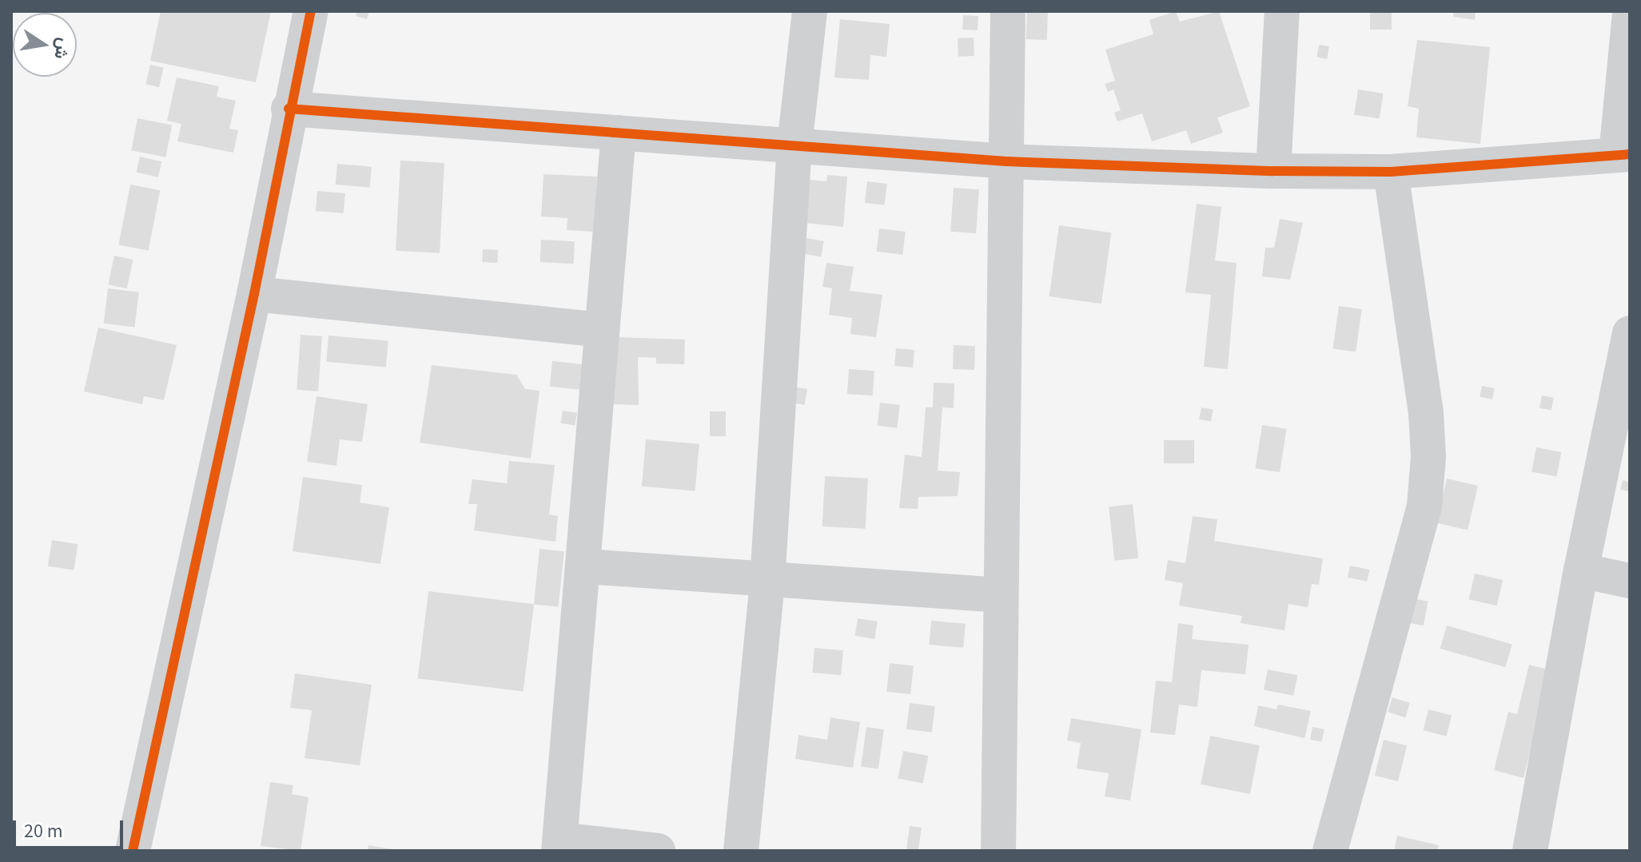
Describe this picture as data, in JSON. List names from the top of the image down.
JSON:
{
  "scale_bar": "20 m",
  "north": "right"
}
